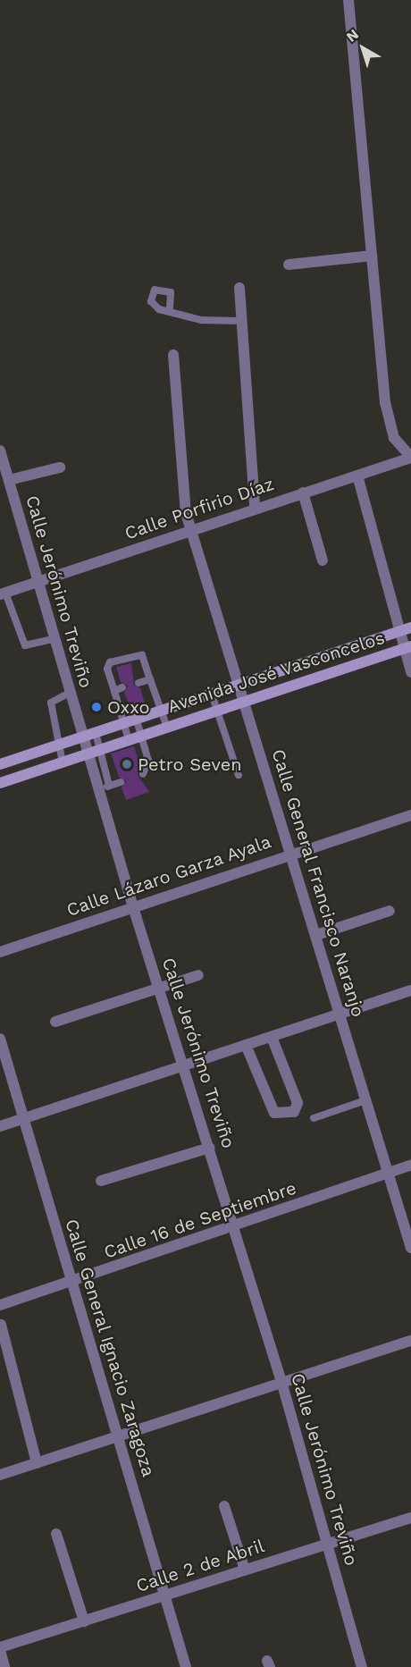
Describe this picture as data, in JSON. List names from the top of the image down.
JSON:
{
  "streets": {
    "main road": ["Avenida José Vasconcelos"],
    "street": [
      "Calle Porfirio Díaz",
      "Calle Jerónimo Treviño",
      "Calle Lázaro Garza Ayala",
      "Calle General Francisco Naranjo",
      "Calle 16 de Septiembre",
      "Calle General Ignacio Zaragoza",
      "Calle 2 de Abril"
    ]
  },
  "crossings": [
    ["Calle Porfirio Díaz", "Calle Jerónimo Treviño"],
    ["Calle Porfirio Díaz", "Calle General Francisco Naranjo"],
    ["Calle Jerónimo Treviño", "Avenida José Vasconcelos"],
    ["Calle Jerónimo Treviño", "Calle Lázaro Garza Ayala"],
    ["Calle Jerónimo Treviño", "Calle 16 de Septiembre"],
    ["Calle Jerónimo Treviño", "Calle 2 de Abril"],
    ["Avenida José Vasconcelos", "Calle General Francisco Naranjo"],
    ["Calle Lázaro Garza Ayala", "Calle General Francisco Naranjo"],
    ["Calle General Francisco Naranjo", "Calle 16 de Septiembre"],
    ["Calle 16 de Septiembre", "Calle General Ignacio Zaragoza"],
    ["Calle General Ignacio Zaragoza", "Calle 2 de Abril"]
  ],
  "places": ["Oxxo", "Petro Seven"],
  "north": "top left"
}
